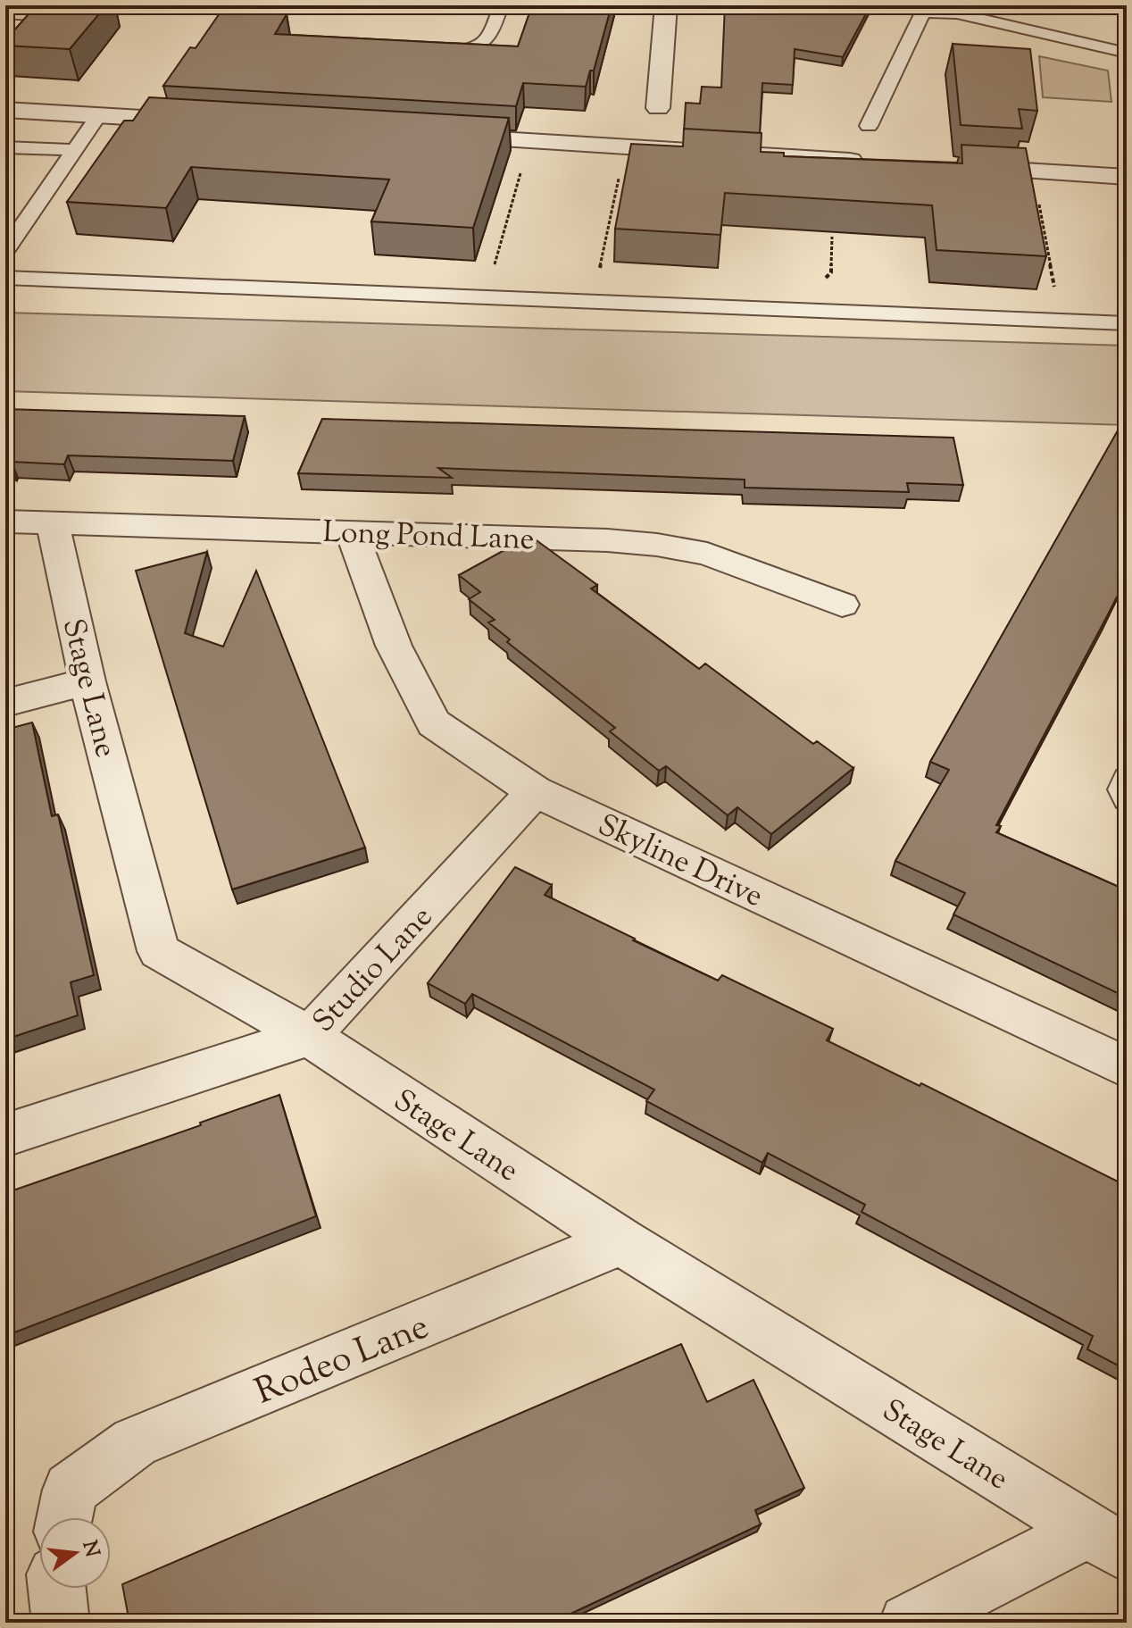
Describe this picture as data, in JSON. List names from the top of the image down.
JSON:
{
  "streets": {
    "street": [
      "Long Pond Lane",
      "Stage Lane",
      "Skyline Drive",
      "Studio Lane",
      "Rodeo Lane"
    ]
  },
  "crossings": [
    ["Long Pond Lane", "Stage Lane"],
    ["Long Pond Lane", "Skyline Drive"],
    ["Stage Lane", "Studio Lane"],
    ["Stage Lane", "Rodeo Lane"],
    ["Skyline Drive", "Studio Lane"]
  ],
  "north": "right"
}
